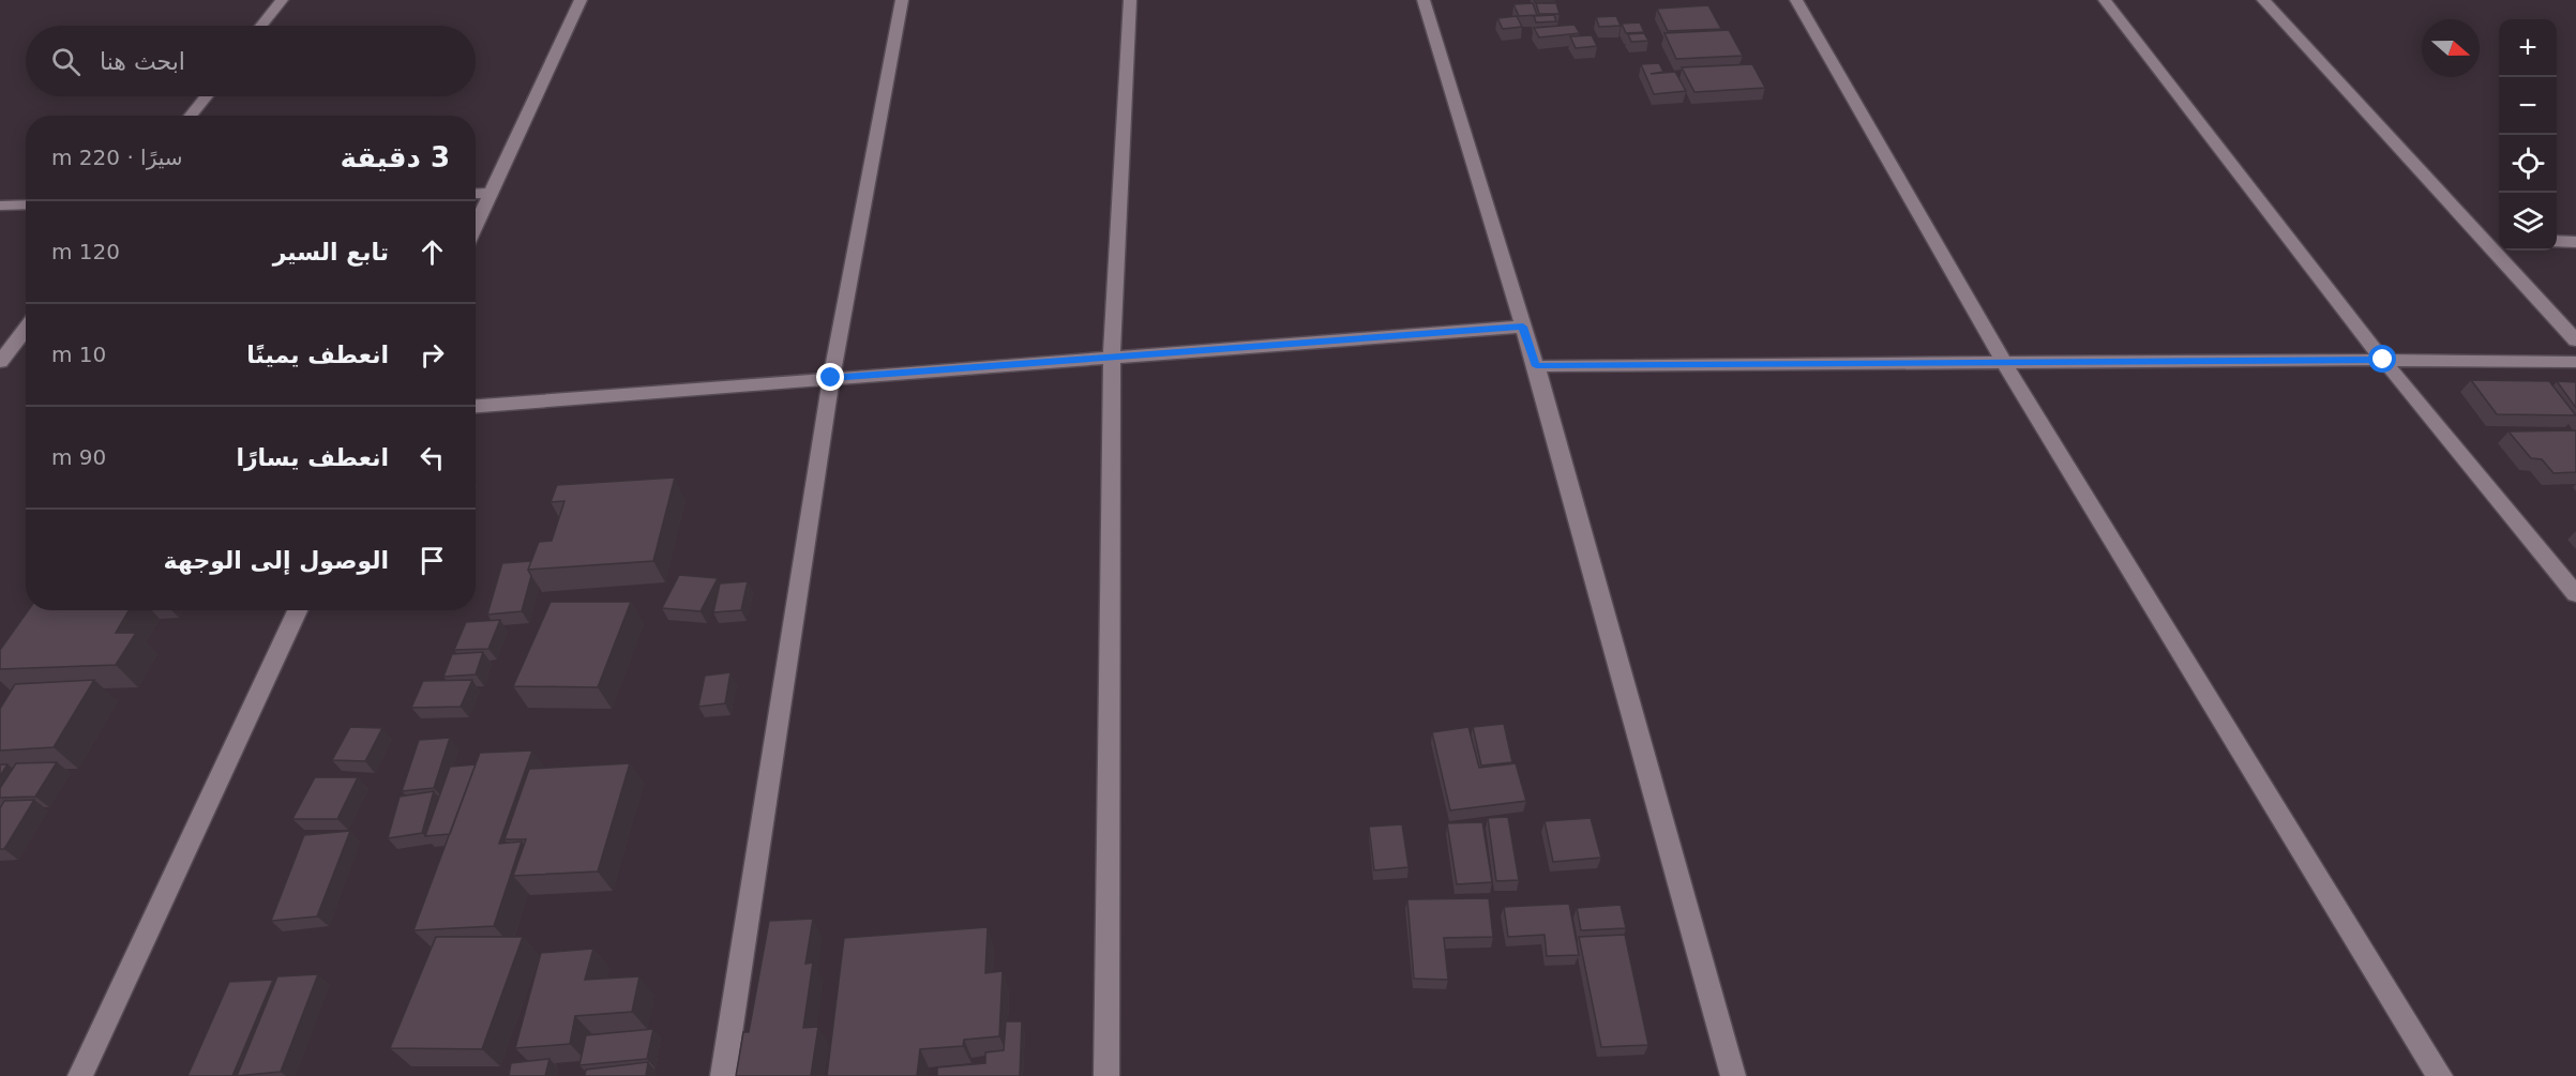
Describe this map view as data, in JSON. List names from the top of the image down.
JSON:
{
  "north": "right",
  "page": {
    "map_buttons": ["+", "−"],
    "search": "ابحث هنا",
    "heading": ["3 دقيقة", "سيرًا · 220 m"],
    "list": [
      ["تابع السير", "120 m"],
      ["انعطف يمينًا", "10 m"],
      ["انعطف يسارًا", "90 m"],
      "الوصول إلى الوجهة"
    ]
  }
}
